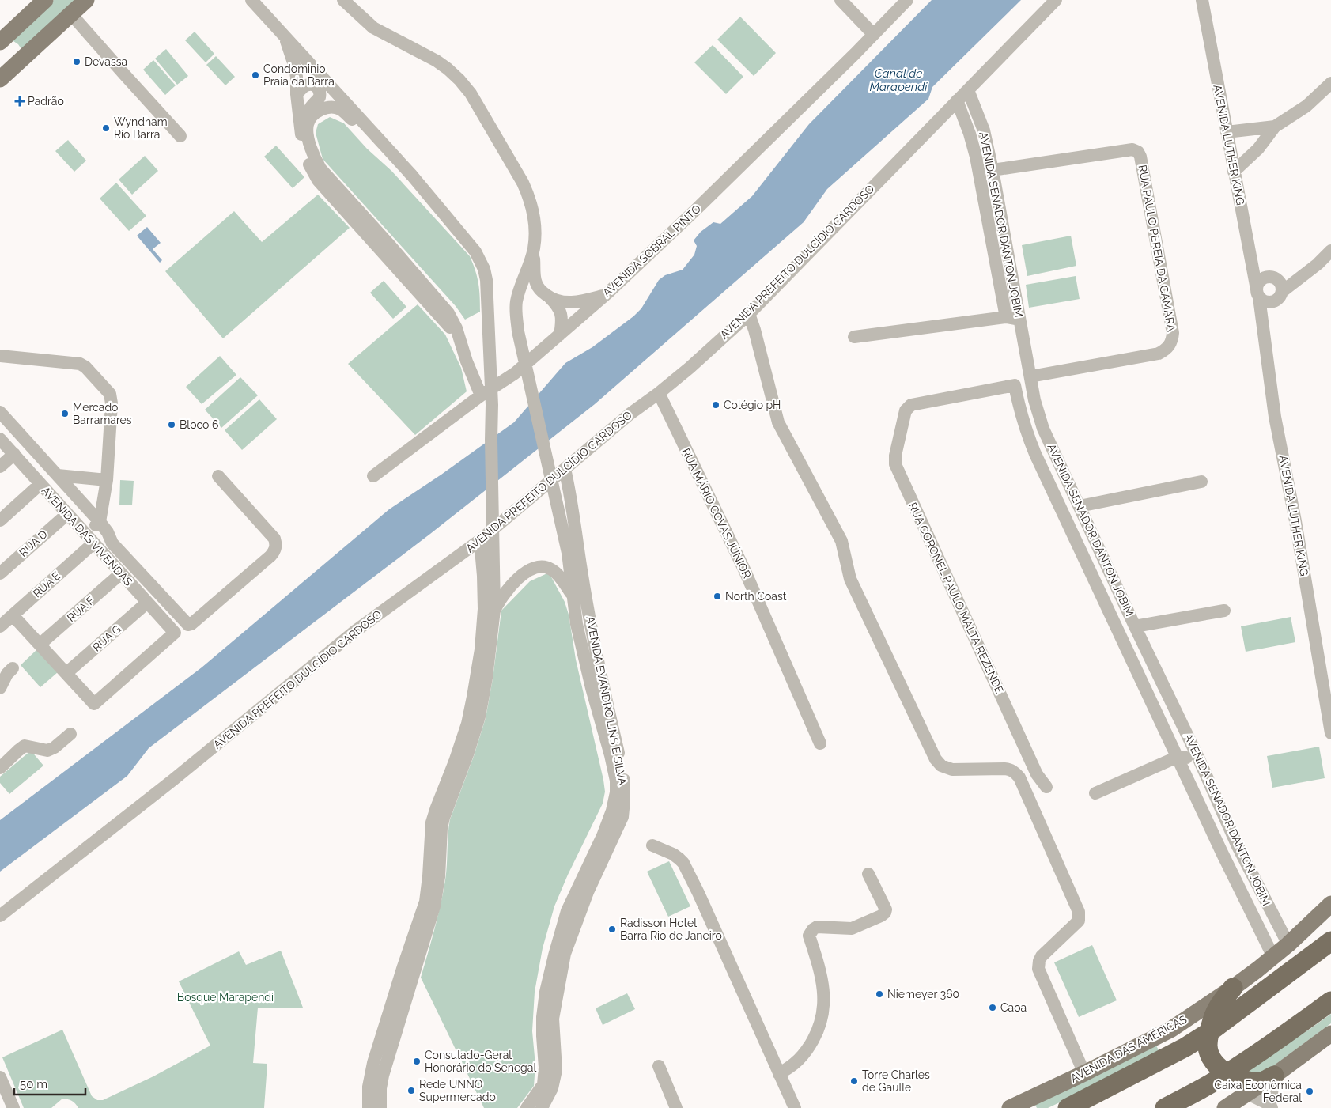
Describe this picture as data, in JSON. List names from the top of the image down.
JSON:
{
  "streets": {
    "main road": ["AVENIDA DAS AMÉRICAS"],
    "street": [
      "AVENIDA LUTHER KING",
      "AVENIDA SENADOR DANTON JOBIM",
      "RUA PAULO PEREIA DA CAMARA",
      "AVENIDA SOBRAL PINTO",
      "AVENIDA PREFEITO DULCÍDIO CARDOSO",
      "RUA MÁRIO COVAS JÚNIOR",
      "AVENIDA DAS VIVENDAS",
      "RUA D",
      "RUA E",
      "RUA CORONEL PAULO MALTA REZENDE",
      "RUA F",
      "RUA G",
      "AVENIDA EVANDRO LINS E SILVA"
    ]
  },
  "crossings": [
    ["AVENIDA SENADOR DANTON JOBIM", "RUA PAULO PEREIA DA CAMARA"],
    ["AVENIDA SENADOR DANTON JOBIM", "AVENIDA PREFEITO DULCÍDIO CARDOSO"],
    ["AVENIDA SENADOR DANTON JOBIM", "RUA CORONEL PAULO MALTA REZENDE"],
    ["AVENIDA SENADOR DANTON JOBIM", "AVENIDA DAS AMÉRICAS"],
    ["AVENIDA PREFEITO DULCÍDIO CARDOSO", "RUA MÁRIO COVAS JÚNIOR"],
    ["AVENIDA PREFEITO DULCÍDIO CARDOSO", "AVENIDA EVANDRO LINS E SILVA"],
    ["AVENIDA DAS VIVENDAS", "RUA D"],
    ["AVENIDA DAS VIVENDAS", "RUA E"],
    ["AVENIDA DAS VIVENDAS", "RUA F"],
    ["AVENIDA DAS VIVENDAS", "RUA G"]
  ],
  "water": ["Canal de Marapendi"],
  "parks": ["Bosque Marapendi"],
  "places": {
    "other": [
      "Devassa",
      "Condominio Praia da Barra",
      "Wyndham Rio Barra",
      "Colégio pH",
      "Mercado Barramares",
      "Bloco 6",
      "North Coast",
      "Radisson Hotel Barra Rio de Janeiro",
      "Niemeyer 360",
      "Caoa",
      "Consulado-Geral Honorário do Senegal",
      "Torre Charles de Gaulle",
      "Rede UNNO Supermercado",
      "Caixa Econômica Federal"
    ],
    "health": ["Padrão"]
  },
  "scale_bar": "50 m"
}
